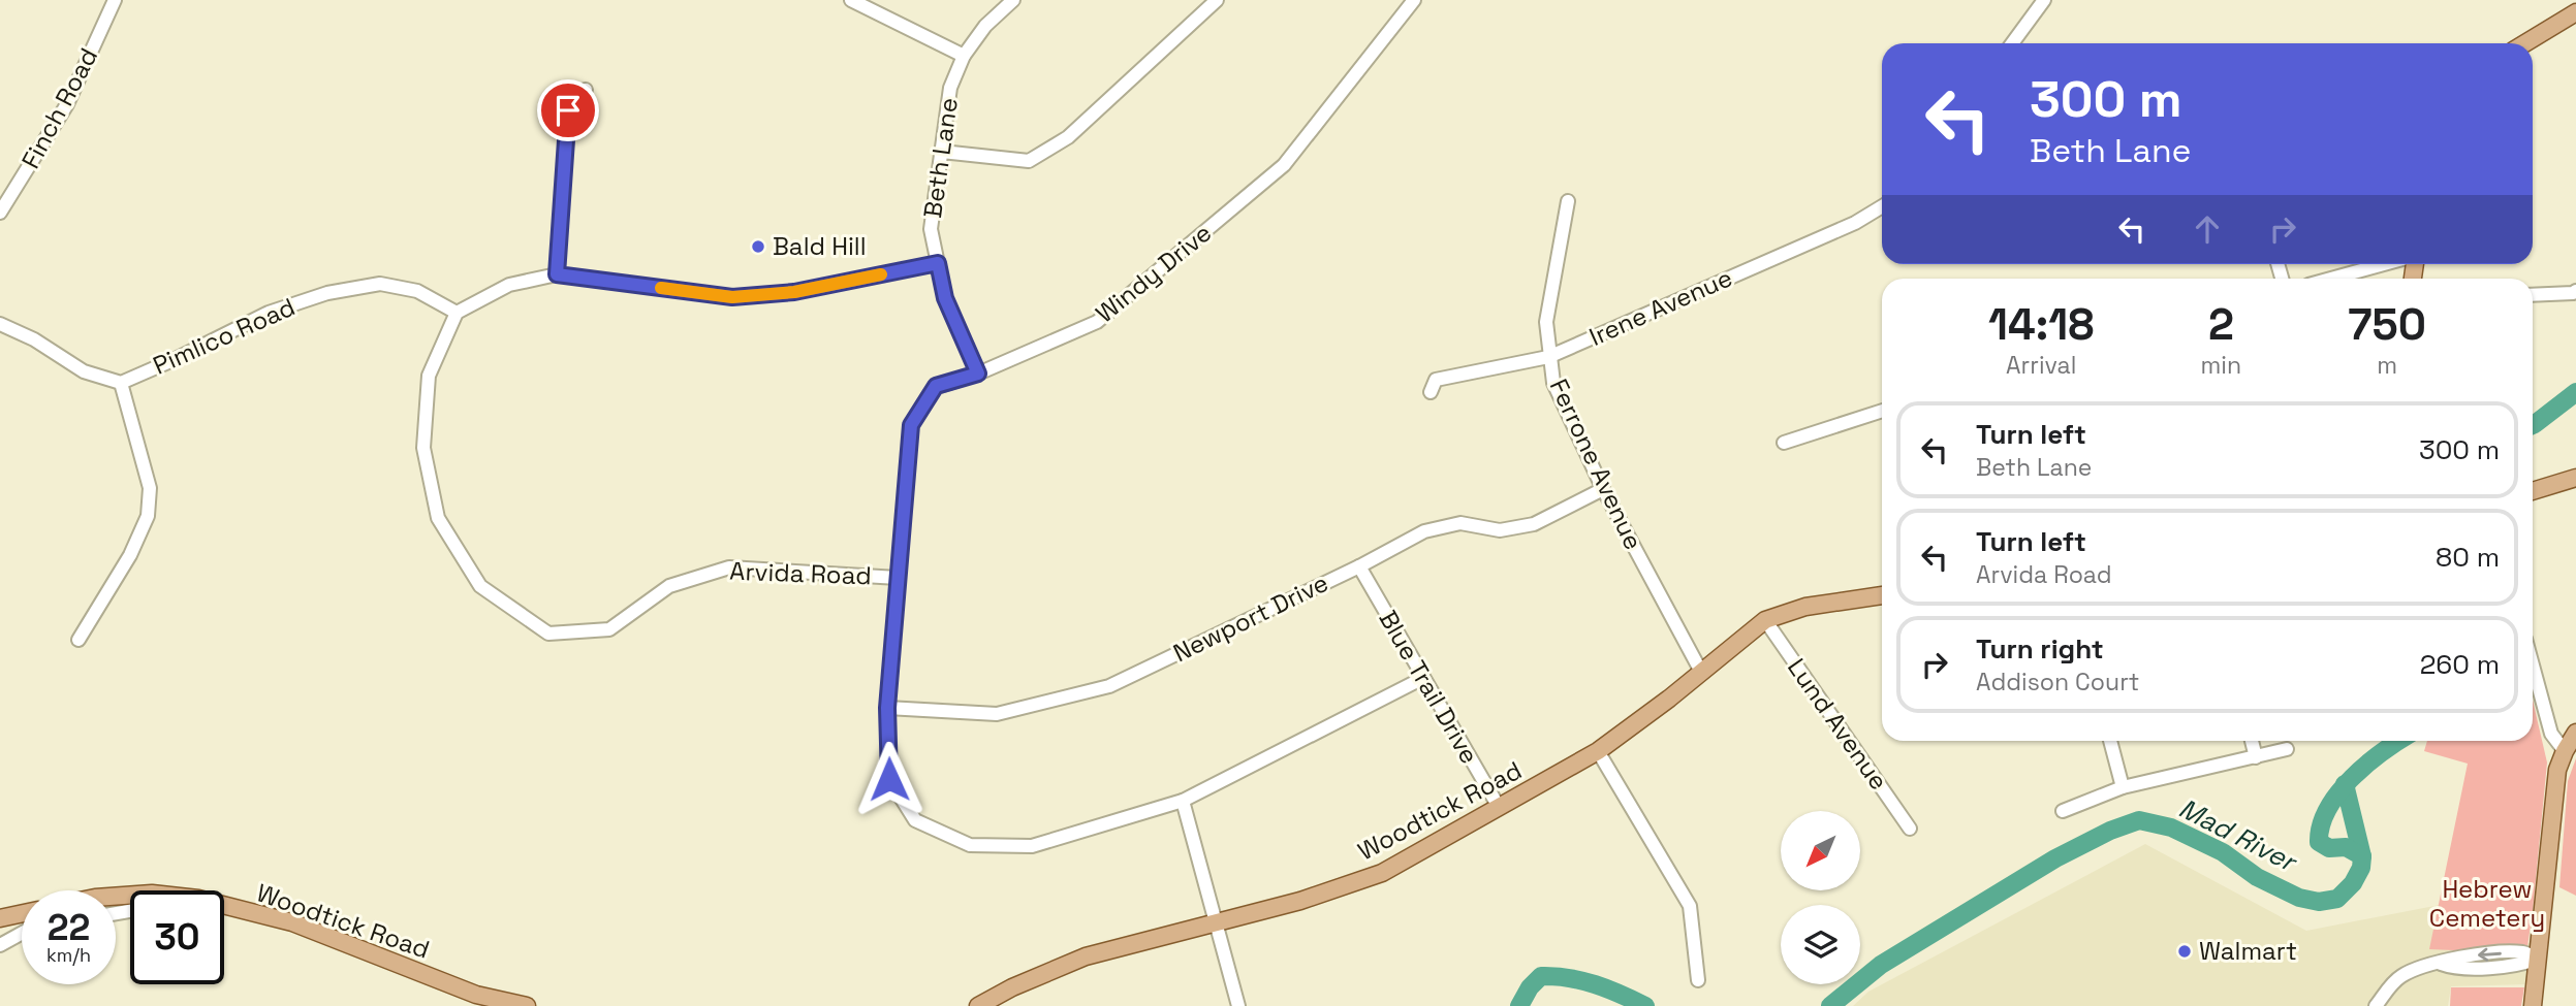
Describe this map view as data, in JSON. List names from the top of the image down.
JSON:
{
  "streets": {
    "main road": ["Woodtick Road"],
    "street": [
      "Finch Road",
      "Beth Lane",
      "Windy Drive",
      "Irene Avenue",
      "Pimlico Road",
      "Ferrone Avenue",
      "Arvida Road",
      "Newport Drive",
      "Blue Trail Drive",
      "Lund Avenue"
    ]
  },
  "crossings": [
    ["Beth Lane", "Windy Drive"],
    ["Windy Drive", "Arvida Road"],
    ["Windy Drive", "Newport Drive"],
    ["Windy Drive", "Blue Trail Drive"],
    ["Irene Avenue", "Ferrone Avenue"],
    ["Pimlico Road", "Arvida Road"],
    ["Ferrone Avenue", "Newport Drive"],
    ["Ferrone Avenue", "Woodtick Road"],
    ["Newport Drive", "Blue Trail Drive"],
    ["Blue Trail Drive", "Woodtick Road"],
    ["Lund Avenue", "Woodtick Road"]
  ],
  "water": ["Mad River"],
  "parks": ["Hebrew Cemetery"],
  "places": ["Bald Hill", "Walmart"],
  "north": "bottom left",
  "page": {
    "turn": ["300 m", "Beth Lane"],
    "eta": [
      "14:18",
      "Arrival",
      "2",
      "min",
      "750",
      "m"
    ],
    "list": [
      {
        "name": "Turn left",
        "note": "Beth Lane",
        "value": "300 m"
      },
      {
        "name": "Turn left",
        "note": "Arvida Road",
        "value": "80 m"
      },
      {
        "name": "Turn right",
        "note": "Addison Court",
        "value": "260 m"
      }
    ],
    "speed": "22 km/h",
    "limit": "30"
  }
}
